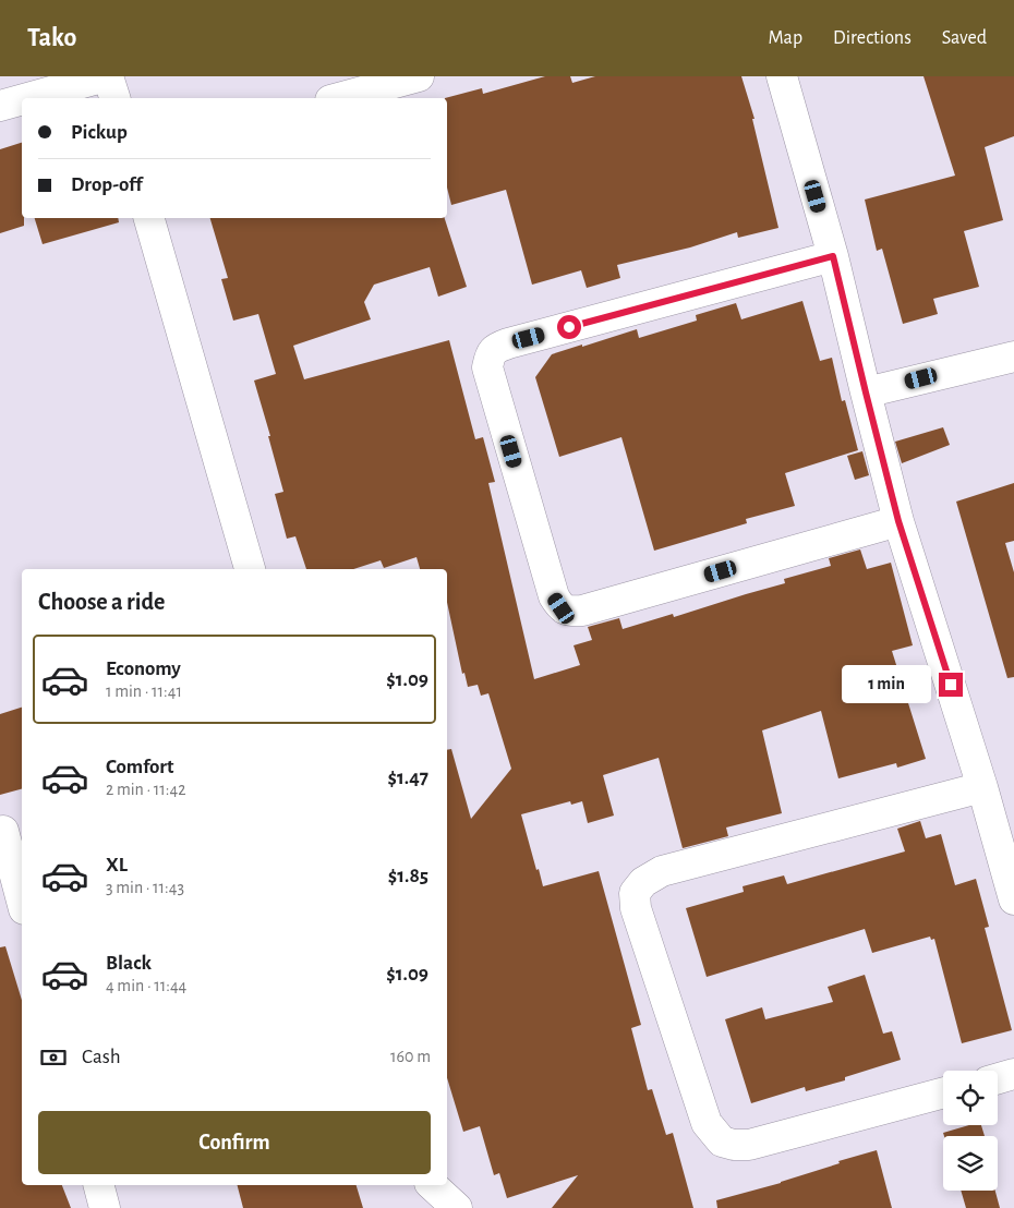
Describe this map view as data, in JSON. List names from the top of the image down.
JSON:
{
  "page": {
    "header": "Tako",
    "nav": ["Map", "Directions", "Saved"],
    "banner": ["Pickup", "Drop-off"],
    "heading": "Choose a ride",
    "list": [
      {
        "name": "Economy",
        "note": "1 min · 11:41",
        "value": "$1.09"
      },
      {
        "name": "Comfort",
        "note": "2 min · 11:42",
        "value": "$1.47"
      },
      {
        "name": "XL",
        "note": "3 min · 11:43",
        "value": "$1.85"
      },
      {
        "name": "Black",
        "note": "4 min · 11:44",
        "value": "$1.09"
      }
    ],
    "bubble": "1 min",
    "pay": ["Cash", "160 m"],
    "buttons": "Confirm"
  }
}
